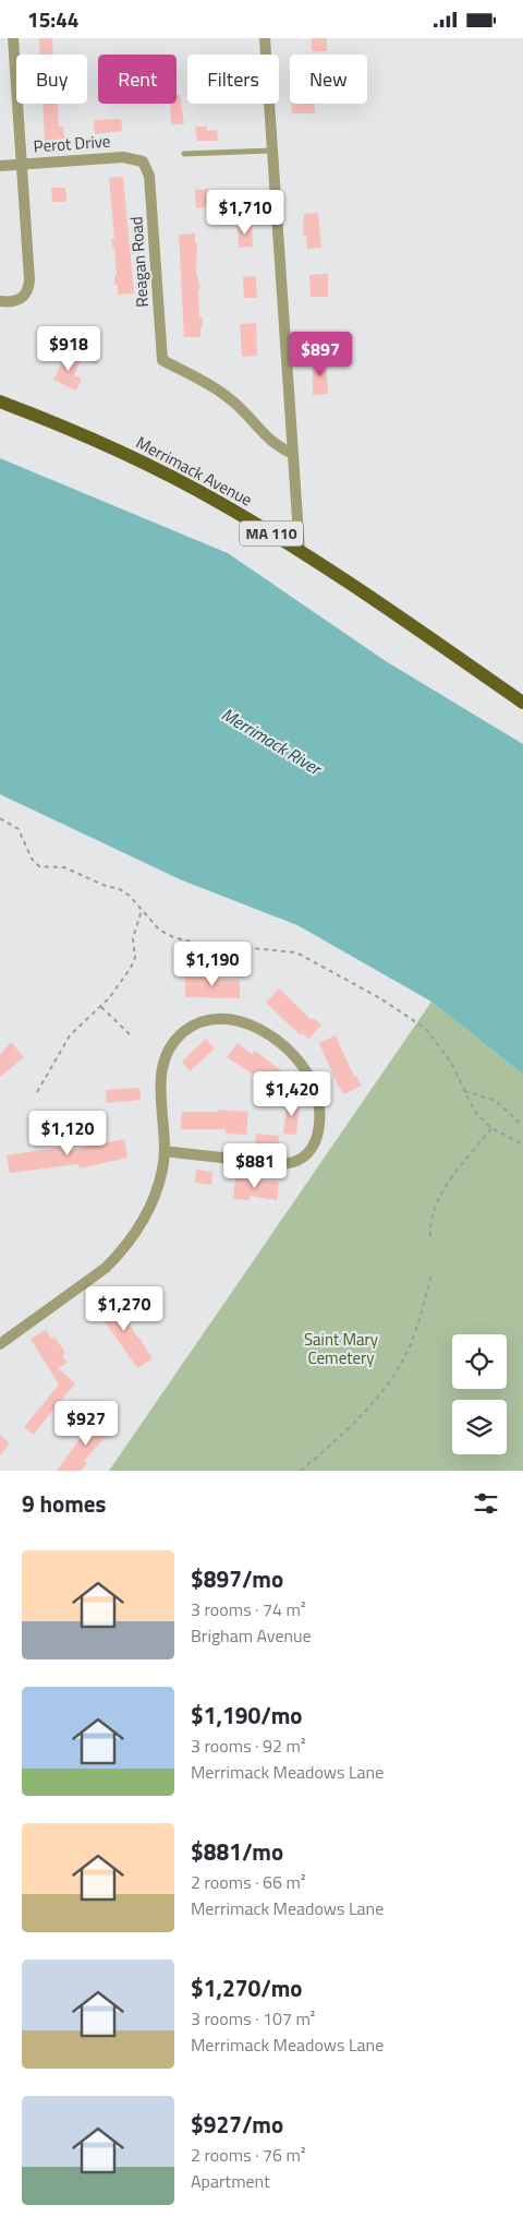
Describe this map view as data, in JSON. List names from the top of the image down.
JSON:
{
  "streets": {
    "main road": ["Merrimack Avenue", "MA 110"],
    "street": ["Perot Drive", "Reagan Road"]
  },
  "crossings": [
    ["Perot Drive", "Reagan Road"]
  ],
  "water": ["Merrimack River"],
  "parks": ["Saint Mary Cemetery"],
  "page": {
    "status": "15:44",
    "chip": [
      "Buy",
      "Rent",
      "Filters",
      "New"
    ],
    "price": [
      "$1,710",
      "$918",
      "$897",
      "$1,190",
      "$1,420",
      "$1,120",
      "$881",
      "$1,270",
      "$927"
    ],
    "heading": "9 homes",
    "list": [
      {
        "name": "$897/mo",
        "note": "3 rooms · 74 m² · Brigham Avenue"
      },
      {
        "name": "$1,190/mo",
        "note": "3 rooms · 92 m² · Merrimack Meadows Lane"
      },
      {
        "name": "$881/mo",
        "note": "2 rooms · 66 m² · Merrimack Meadows Lane"
      },
      {
        "name": "$1,270/mo",
        "note": "3 rooms · 107 m² · Merrimack Meadows Lane"
      },
      {
        "name": "$927/mo",
        "note": "2 rooms · 76 m² · Apartment"
      }
    ]
  }
}
